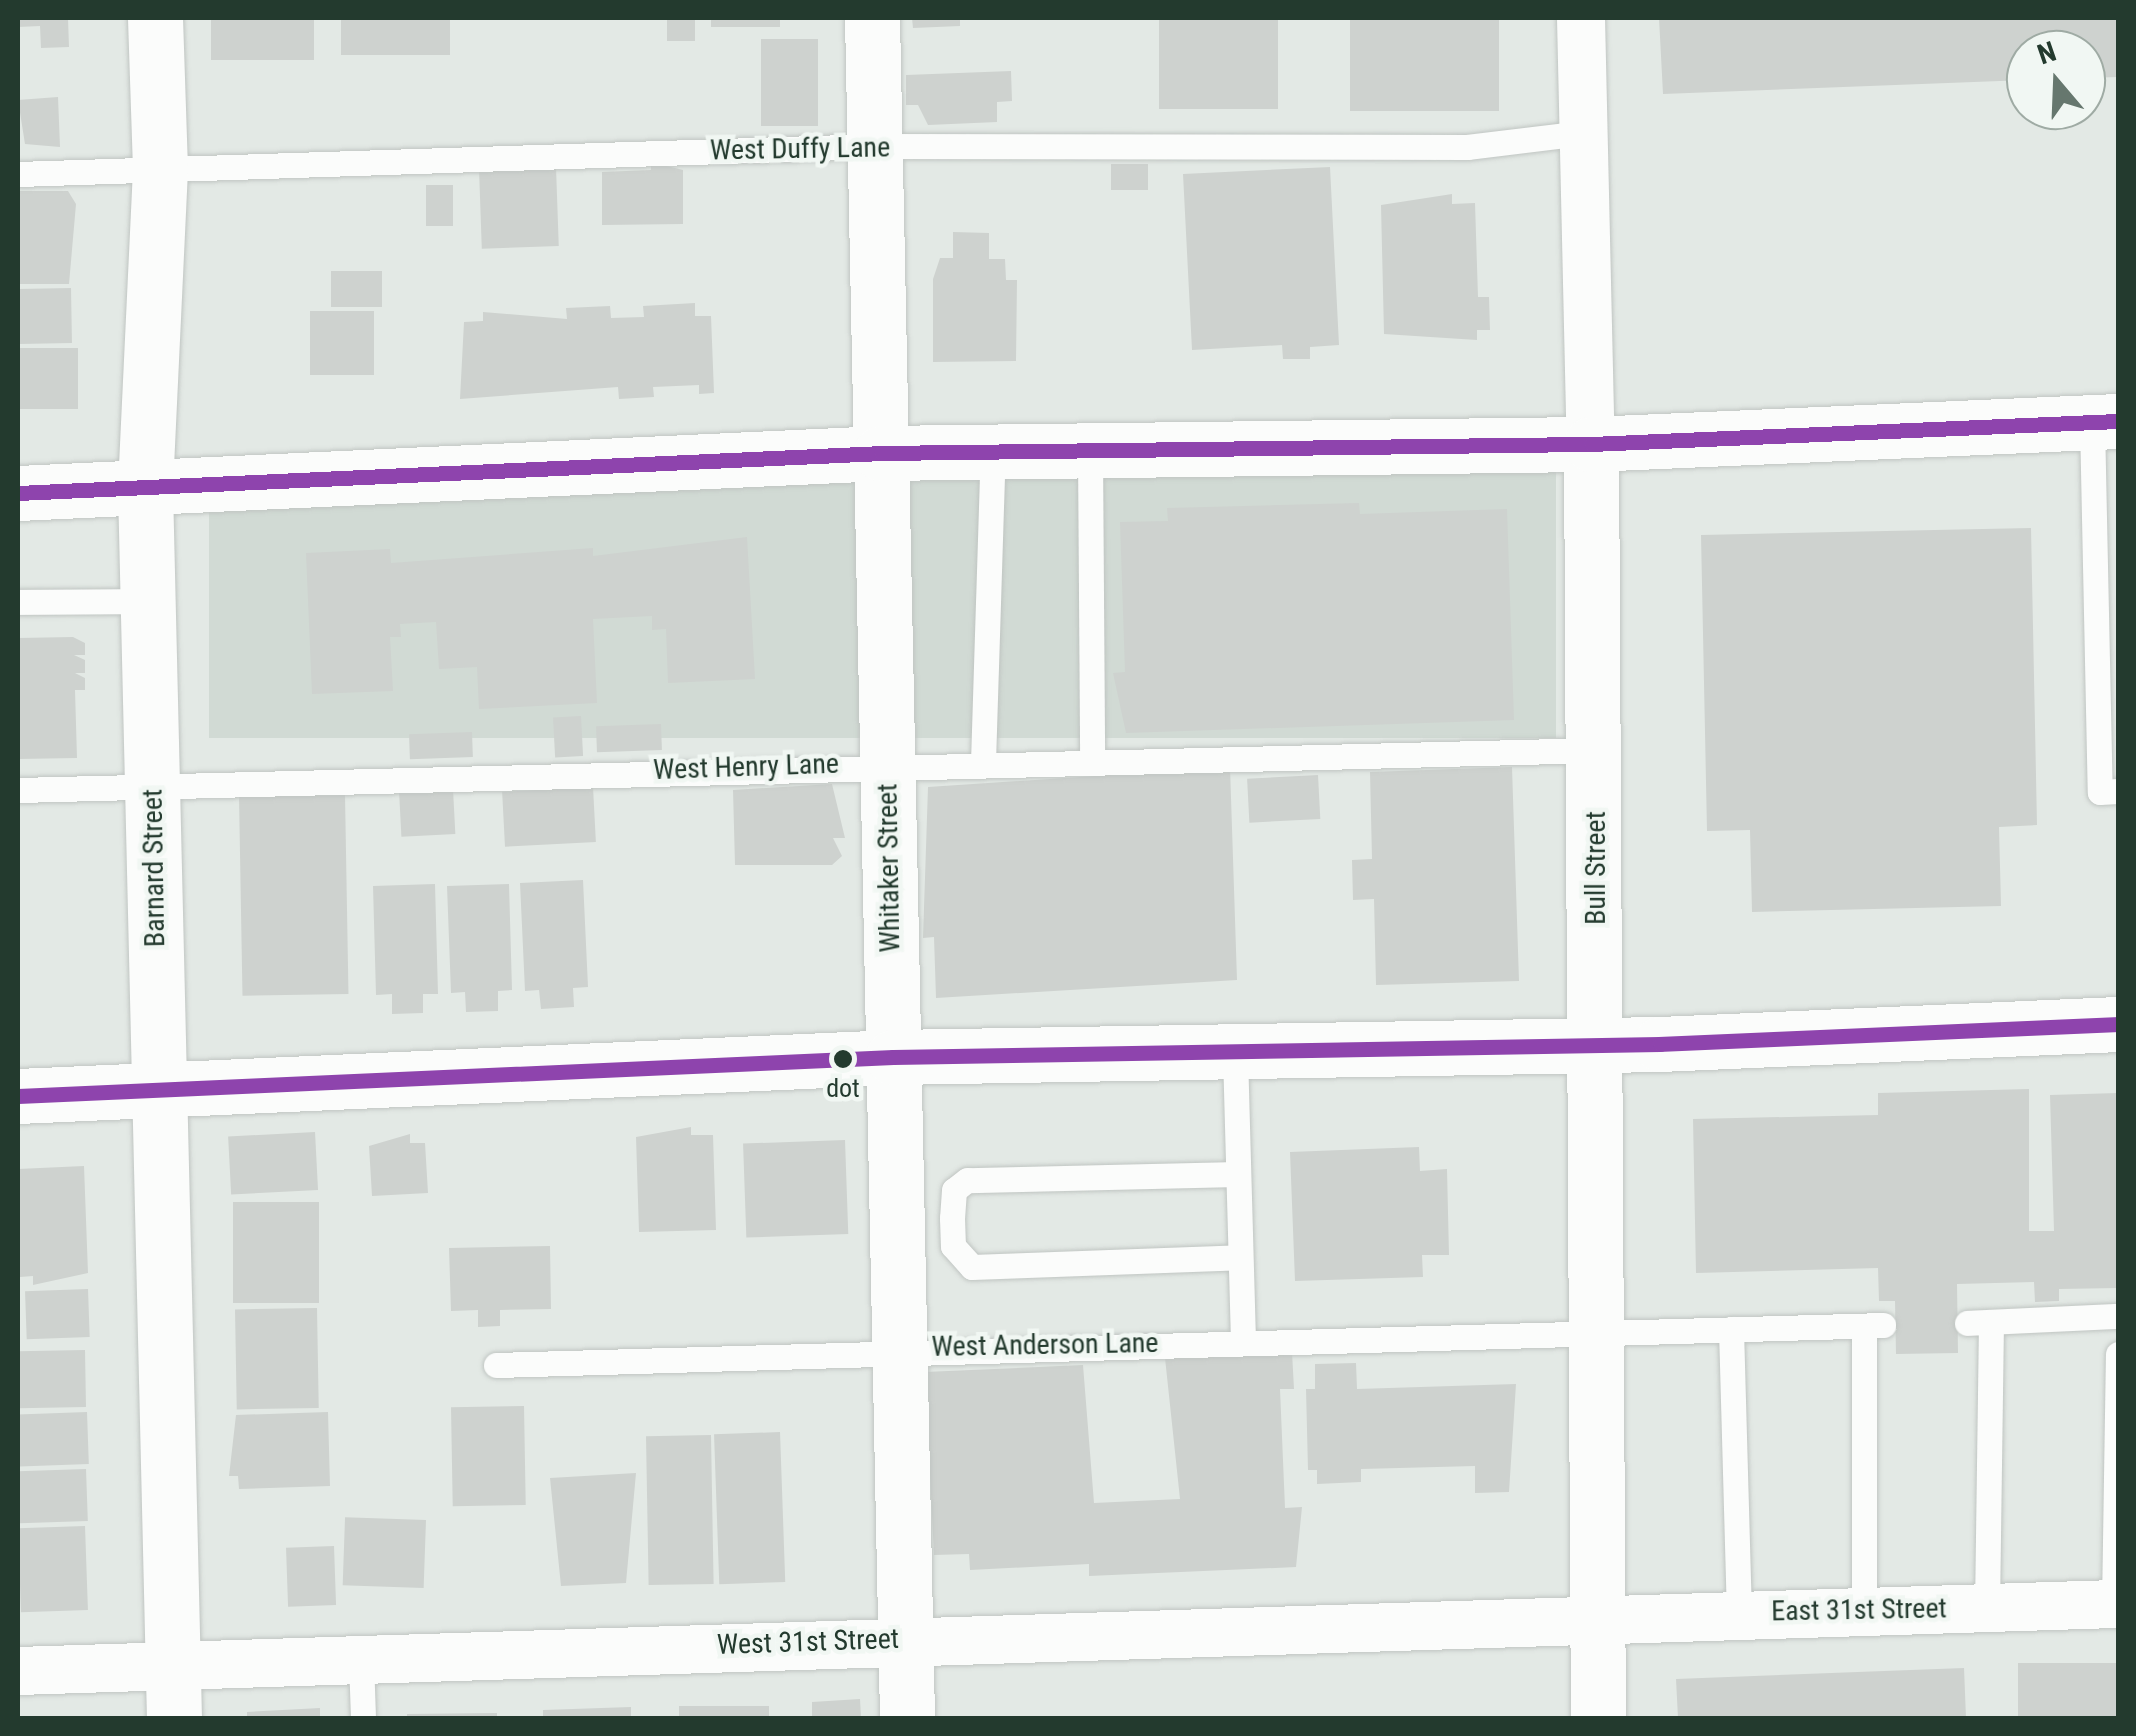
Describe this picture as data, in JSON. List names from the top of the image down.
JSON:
{
  "streets": {
    "main road": ["Barnard Street", "Whitaker Street", "Bull Street"],
    "street": ["East 31st Street", "West 31st Street"],
    "lane": ["West Duffy Lane", "West Henry Lane", "West Anderson Lane"]
  },
  "crossings": [
    ["West Duffy Lane", "Barnard Street"],
    ["West Duffy Lane", "Whitaker Street"],
    ["West Duffy Lane", "Bull Street"],
    ["West Henry Lane", "Barnard Street"],
    ["West Henry Lane", "Whitaker Street"],
    ["West Henry Lane", "Bull Street"],
    ["Barnard Street", "West 31st Street"],
    ["Whitaker Street", "West Anderson Lane"],
    ["Whitaker Street", "West 31st Street"],
    ["Bull Street", "West Anderson Lane"],
    ["Bull Street", "East 31st Street"],
    ["Bull Street", "West 31st Street"],
    ["West Anderson Lane", "East 31st Street"],
    ["East 31st Street", "West 31st Street"]
  ],
  "places": ["dot"],
  "north": "top"
}
